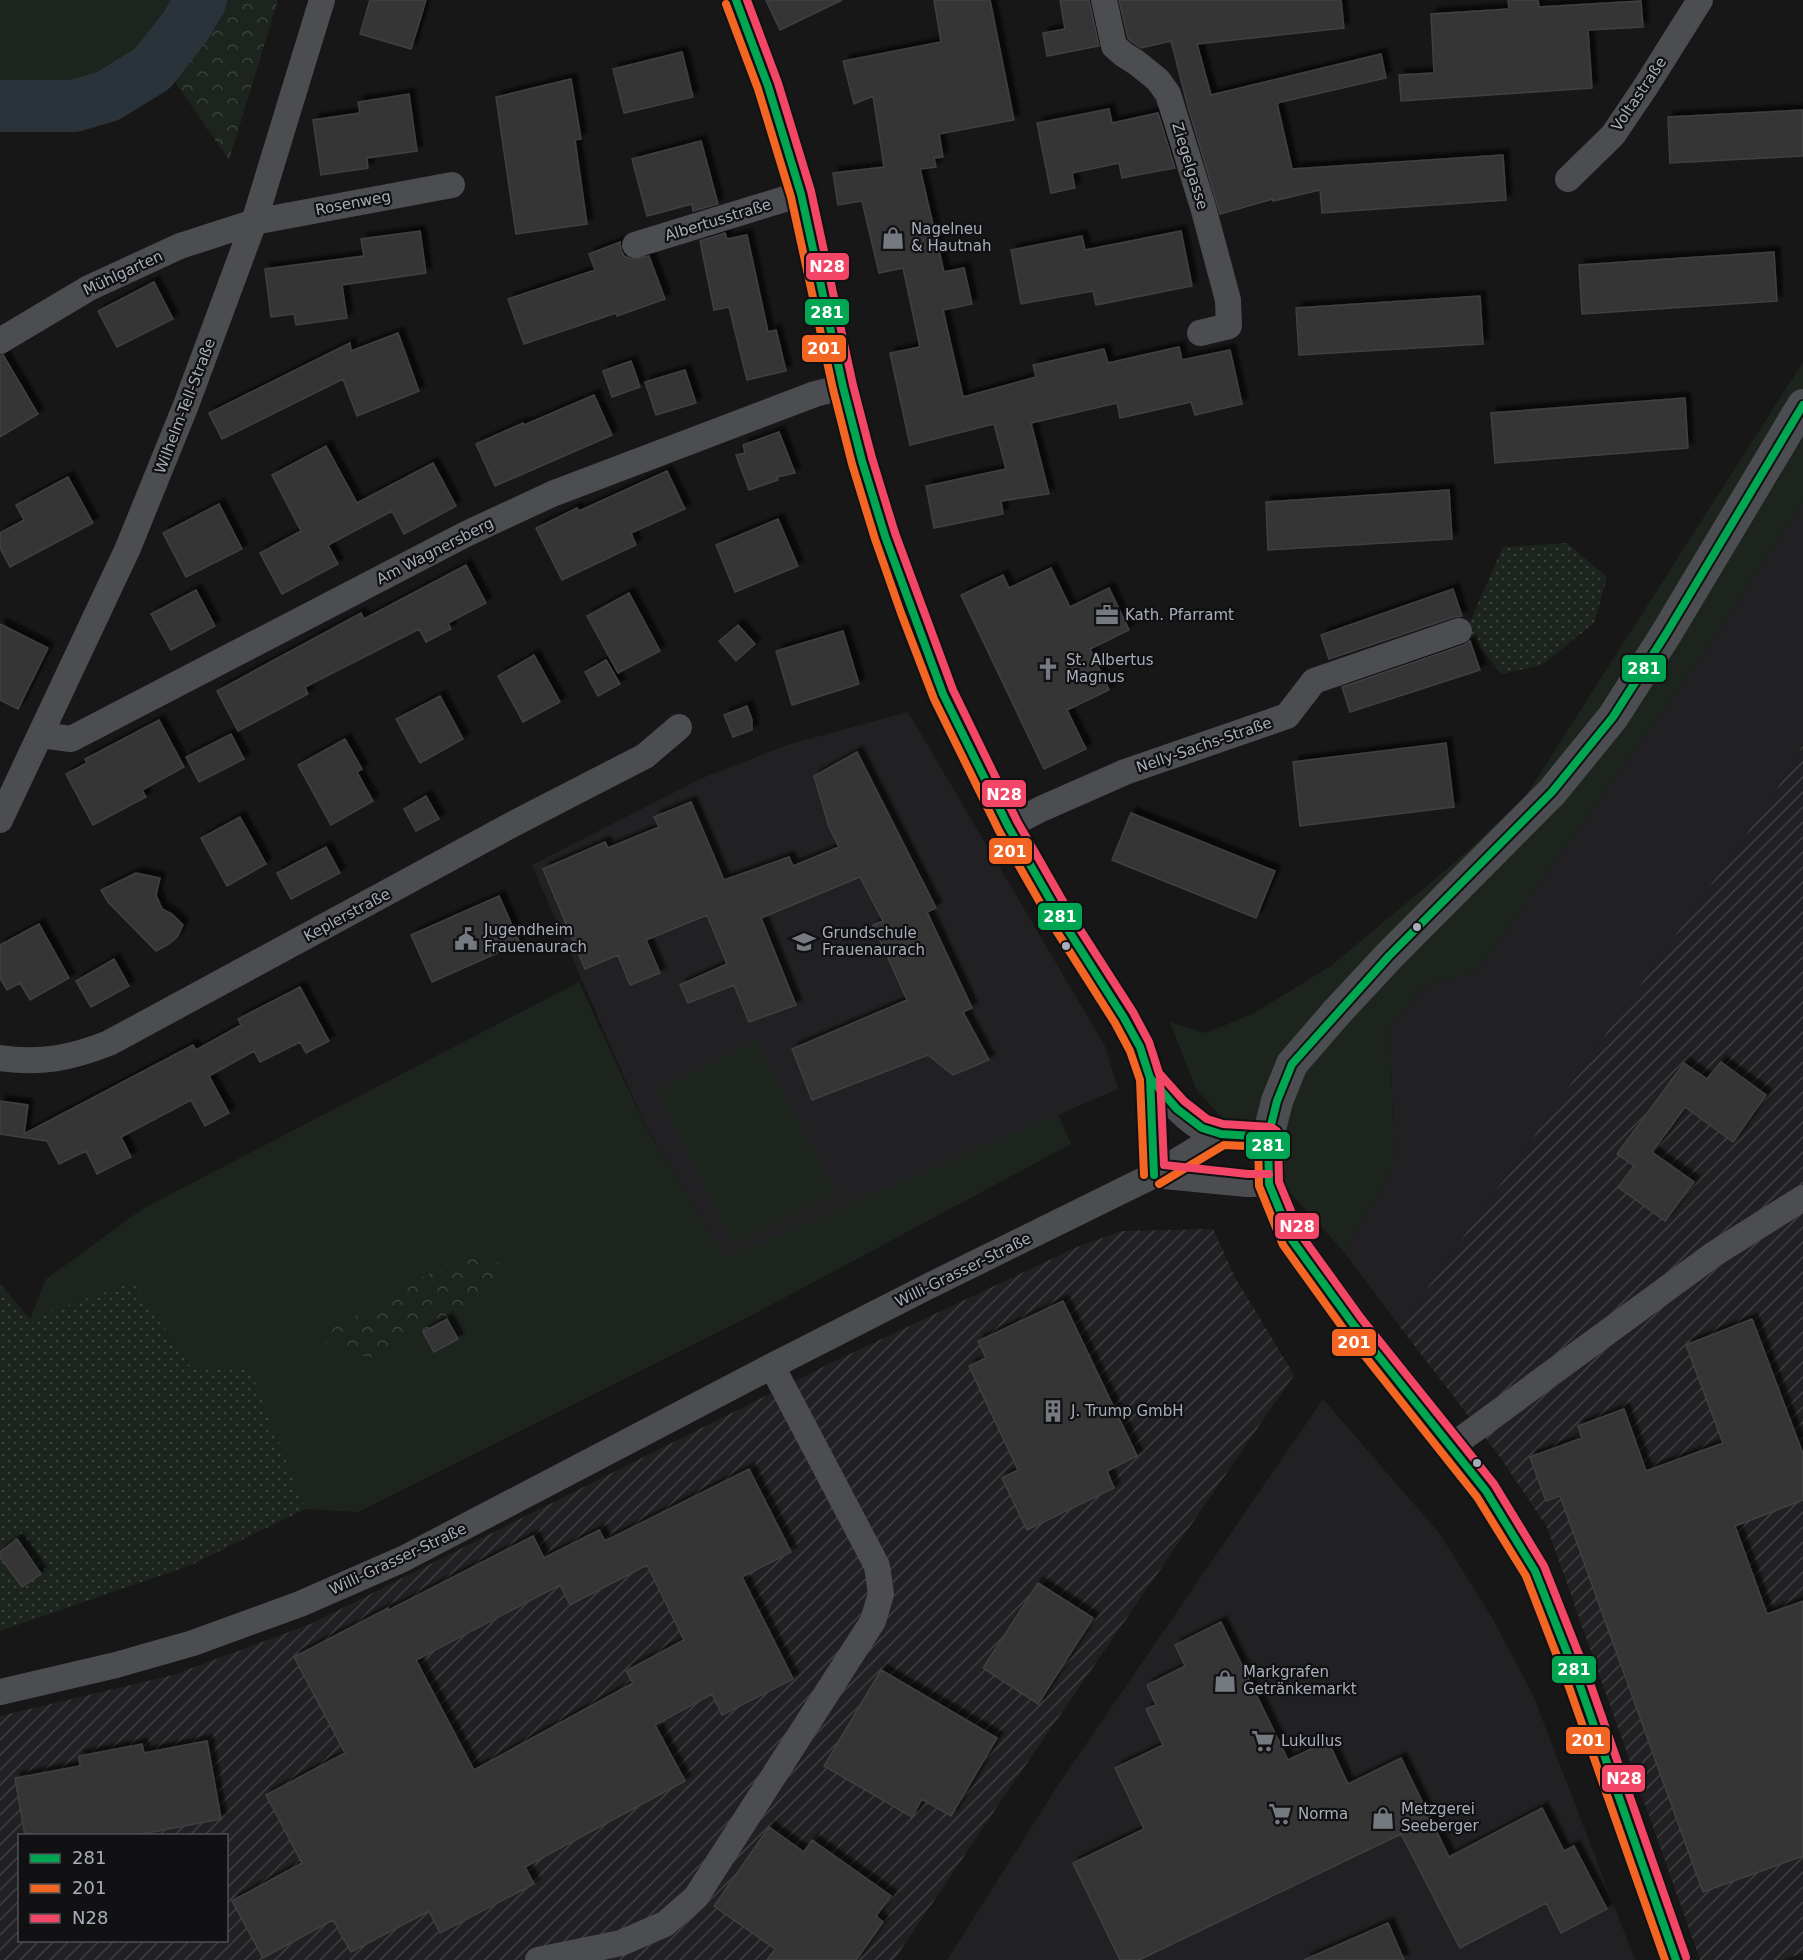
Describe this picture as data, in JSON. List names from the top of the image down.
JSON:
{
  "streets": {
    "street": [
      "Voltastraße",
      "Ziegelgasse",
      "Rosenweg",
      "Albertusstraße",
      "Mühlgarten",
      "Wilhelm-Tell-Straße",
      "Am Wagnersberg",
      "Nelly-Sachs-Straße",
      "Keplerstraße",
      "Willi-Grasser-Straße"
    ]
  },
  "crossings": [
    ["Rosenweg", "Mühlgarten"],
    ["Rosenweg", "Wilhelm-Tell-Straße"],
    ["Mühlgarten", "Wilhelm-Tell-Straße"],
    ["Wilhelm-Tell-Straße", "Am Wagnersberg"]
  ],
  "places": {
    "shop": ["Nagelneu & Hautnah", "Markgrafen Getränkemarkt", "Metzgerei Seeberger"],
    "office": ["Kath. Pfarramt"],
    "church": ["St. Albertus Magnus"],
    "public building": ["Jugendheim Frauenaurach"],
    "school or university": ["Grundschule Frauenaurach"],
    "building": ["J. Trump GmbH"],
    "supermarket": ["Lukullus", "Norma"]
  },
  "lines": ["transit line 281", "transit line N28", "transit line 201"],
  "legend": ["281", "201", "N28"]
}
